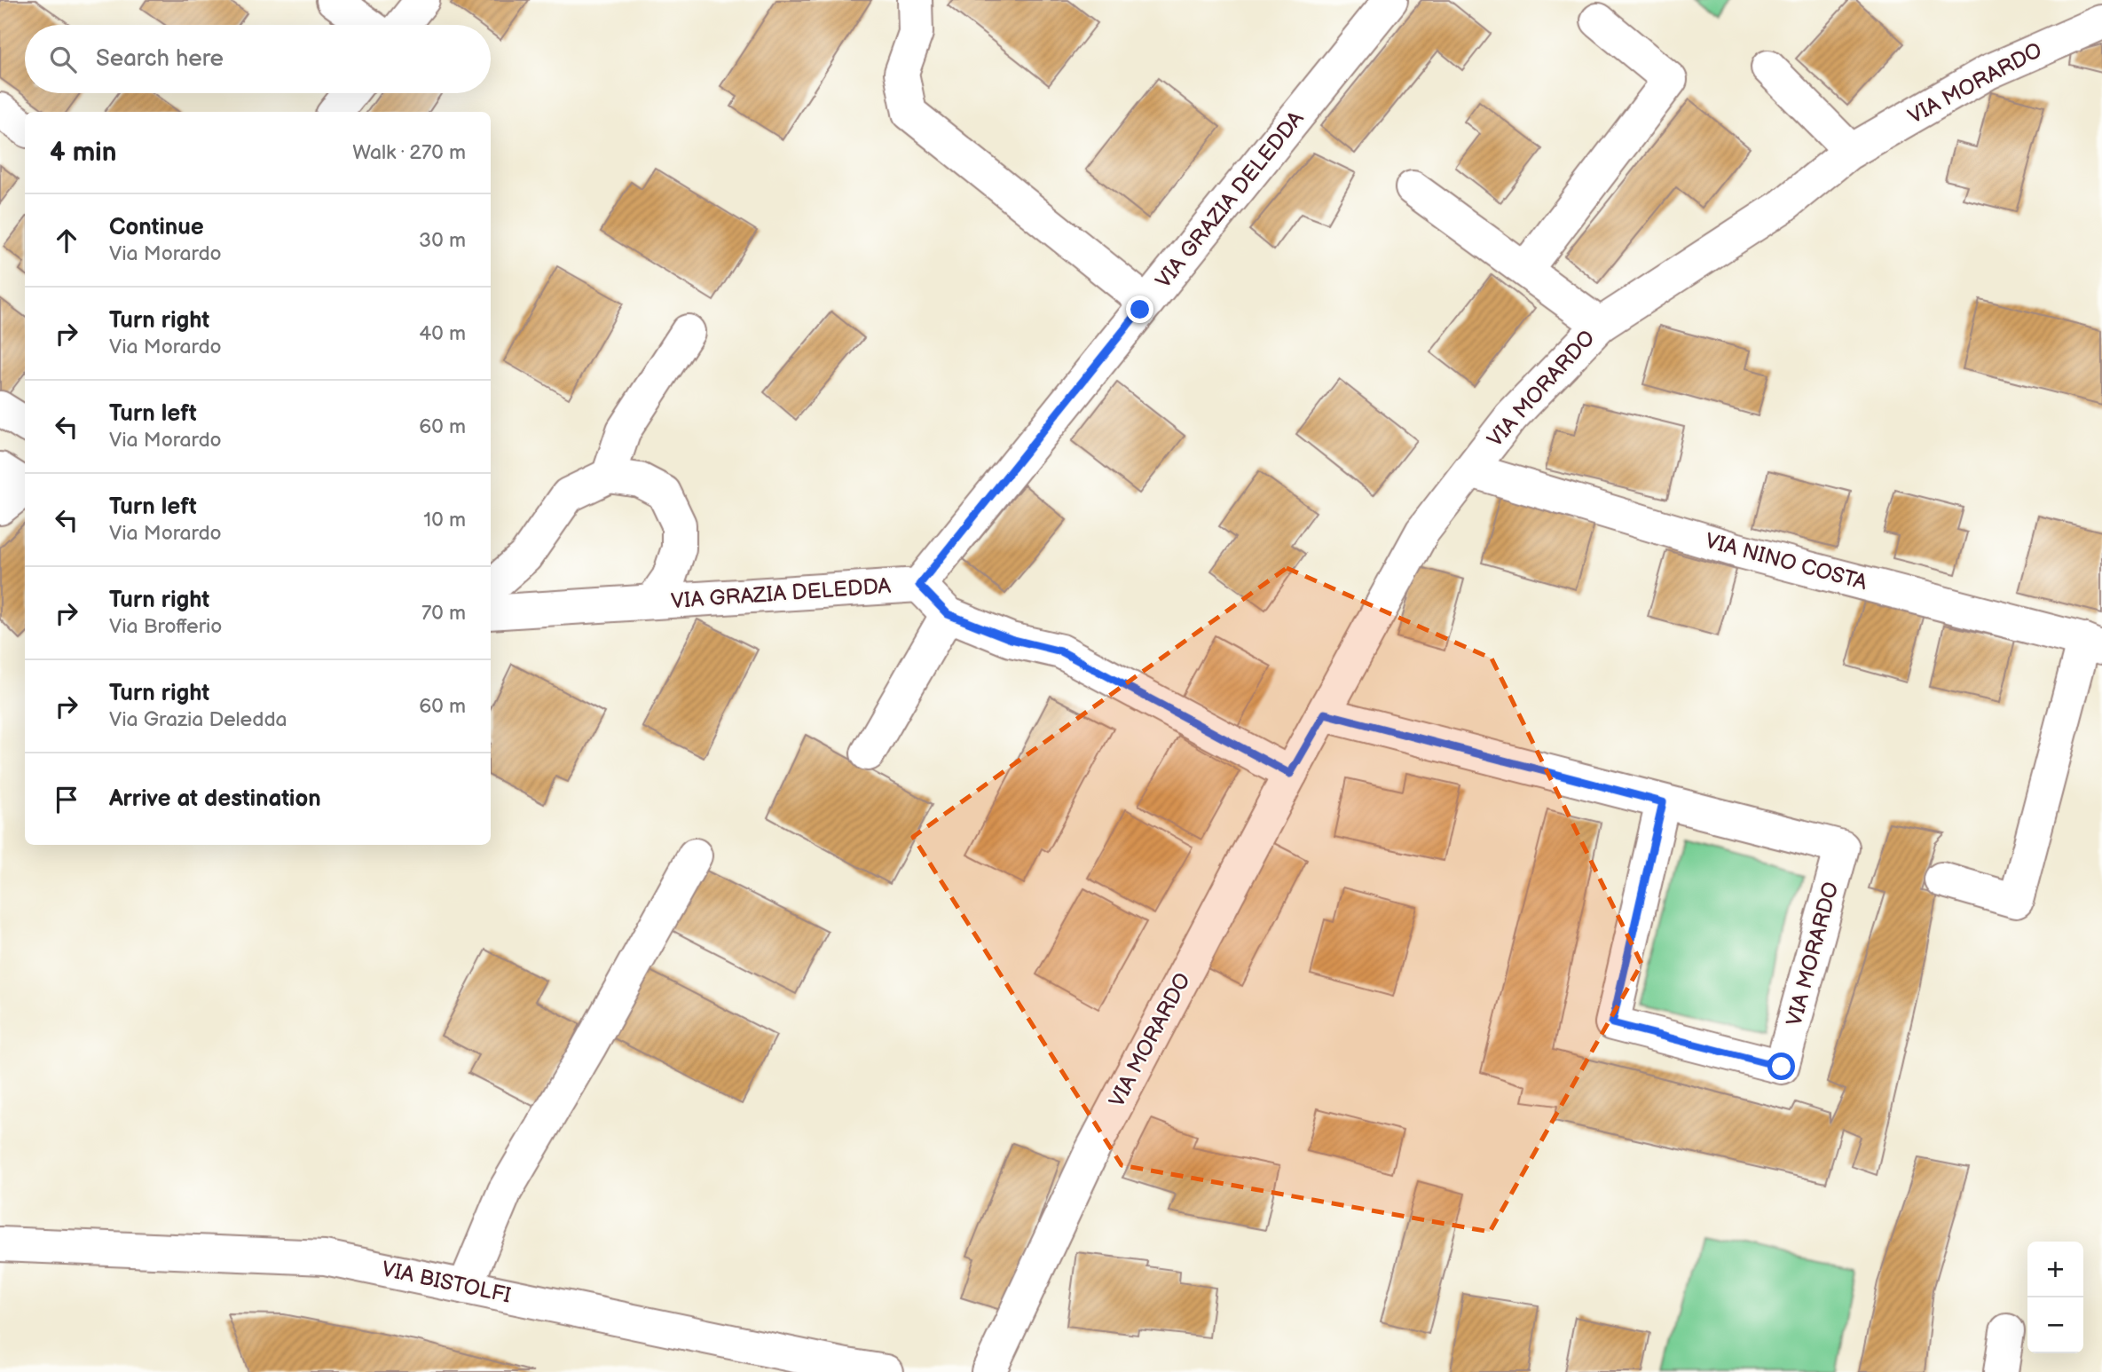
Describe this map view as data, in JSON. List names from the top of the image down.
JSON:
{
  "streets": {
    "street": [
      "VIA MORARDO",
      "VIA GRAZIA DELEDDA",
      "VIA NINO COSTA",
      "VIA BISTOLFI"
    ]
  },
  "crossings": [
    ["VIA MORARDO", "VIA NINO COSTA"]
  ],
  "page": {
    "search": "Search here",
    "heading": ["4 min", "Walk · 270 m"],
    "list": [
      ["Continue", "Via Morardo", "30 m"],
      ["Turn right", "Via Morardo", "40 m"],
      ["Turn left", "Via Morardo", "60 m"],
      ["Turn left", "Via Morardo", "10 m"],
      ["Turn right", "Via Brofferio", "70 m"],
      ["Turn right", "Via Grazia Deledda", "60 m"],
      "Arrive at destination"
    ],
    "map_buttons": ["+", "−"]
  }
}
